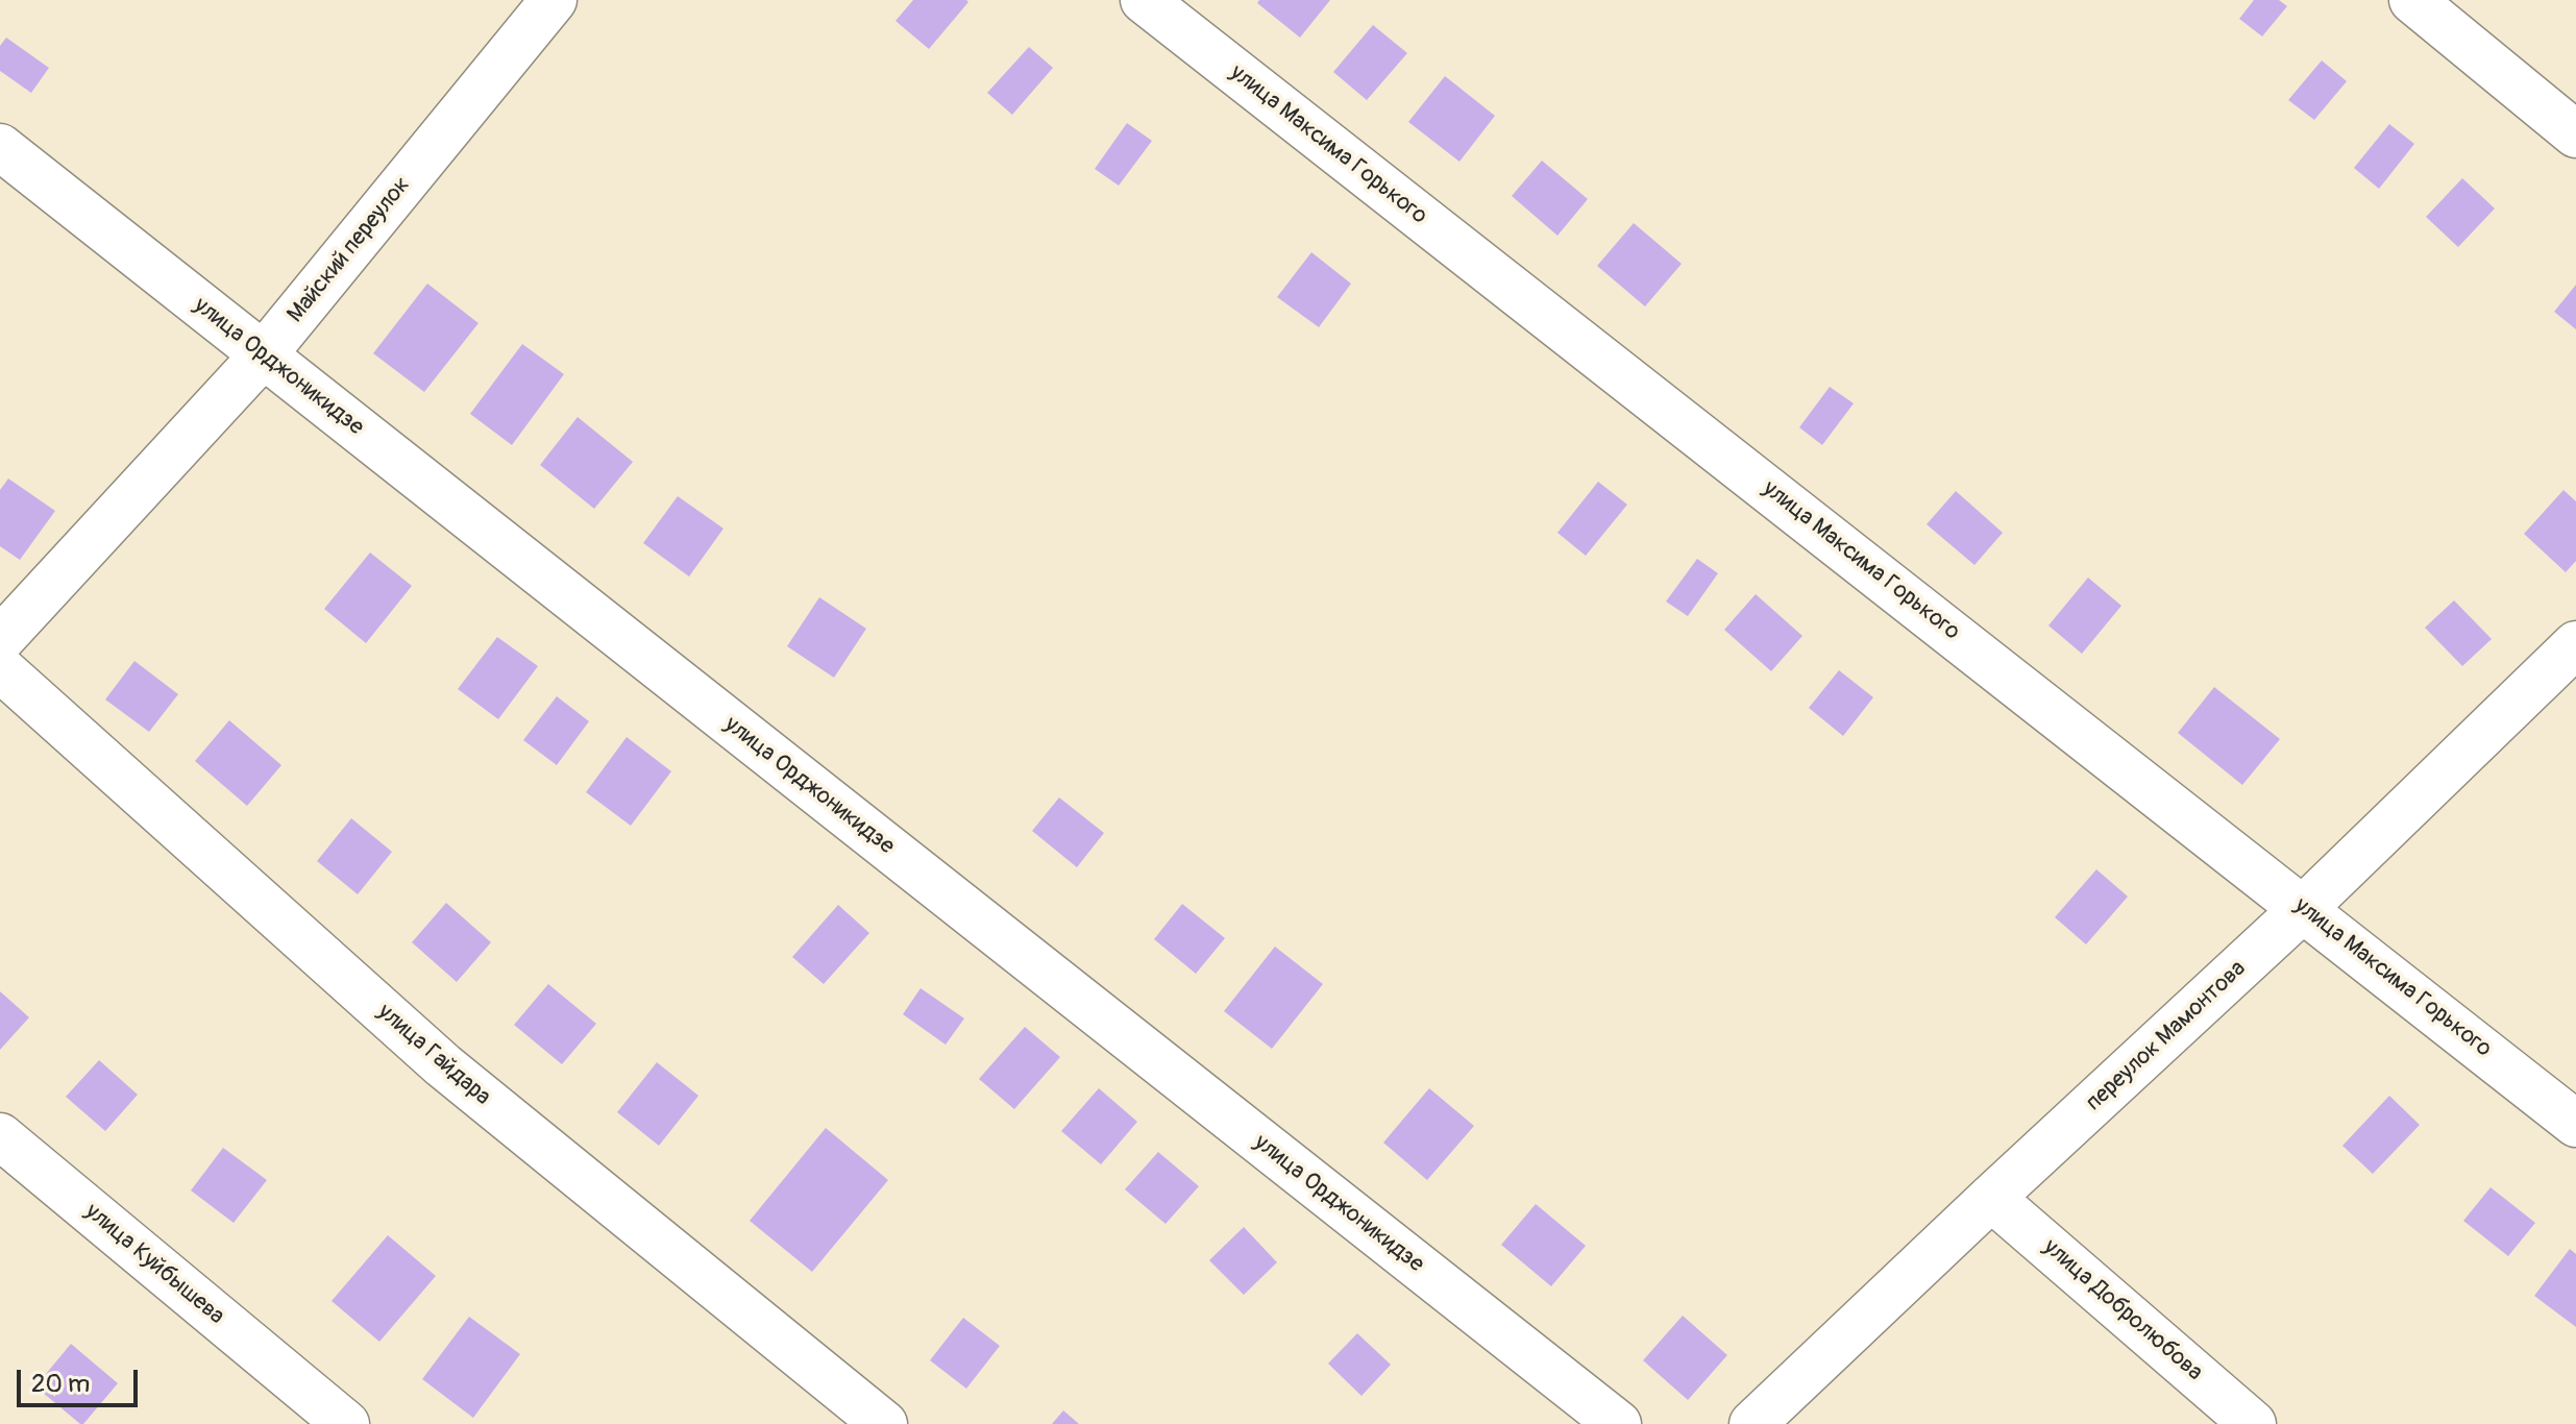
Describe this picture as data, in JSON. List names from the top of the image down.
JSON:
{
  "streets": {
    "street": [
      "улица Максима Горького",
      "Майский переулок",
      "улица Орджоникидзе",
      "переулок Мамонтова",
      "улица Гайдара",
      "улица Куйбышева",
      "улица Добролюбова"
    ]
  },
  "crossings": [
    ["улица Максима Горького", "переулок Мамонтова"],
    ["Майский переулок", "улица Орджоникидзе"],
    ["переулок Мамонтова", "улица Добролюбова"]
  ],
  "scale_bar": "20 m"
}
